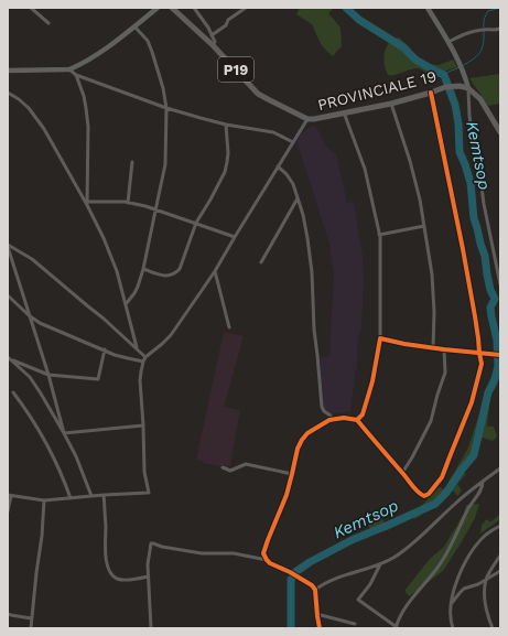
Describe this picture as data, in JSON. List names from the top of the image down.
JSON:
{
  "streets": {
    "main road": ["P19", "PROVINCIALE 19"]
  },
  "water": ["Kemtsop"]
}
